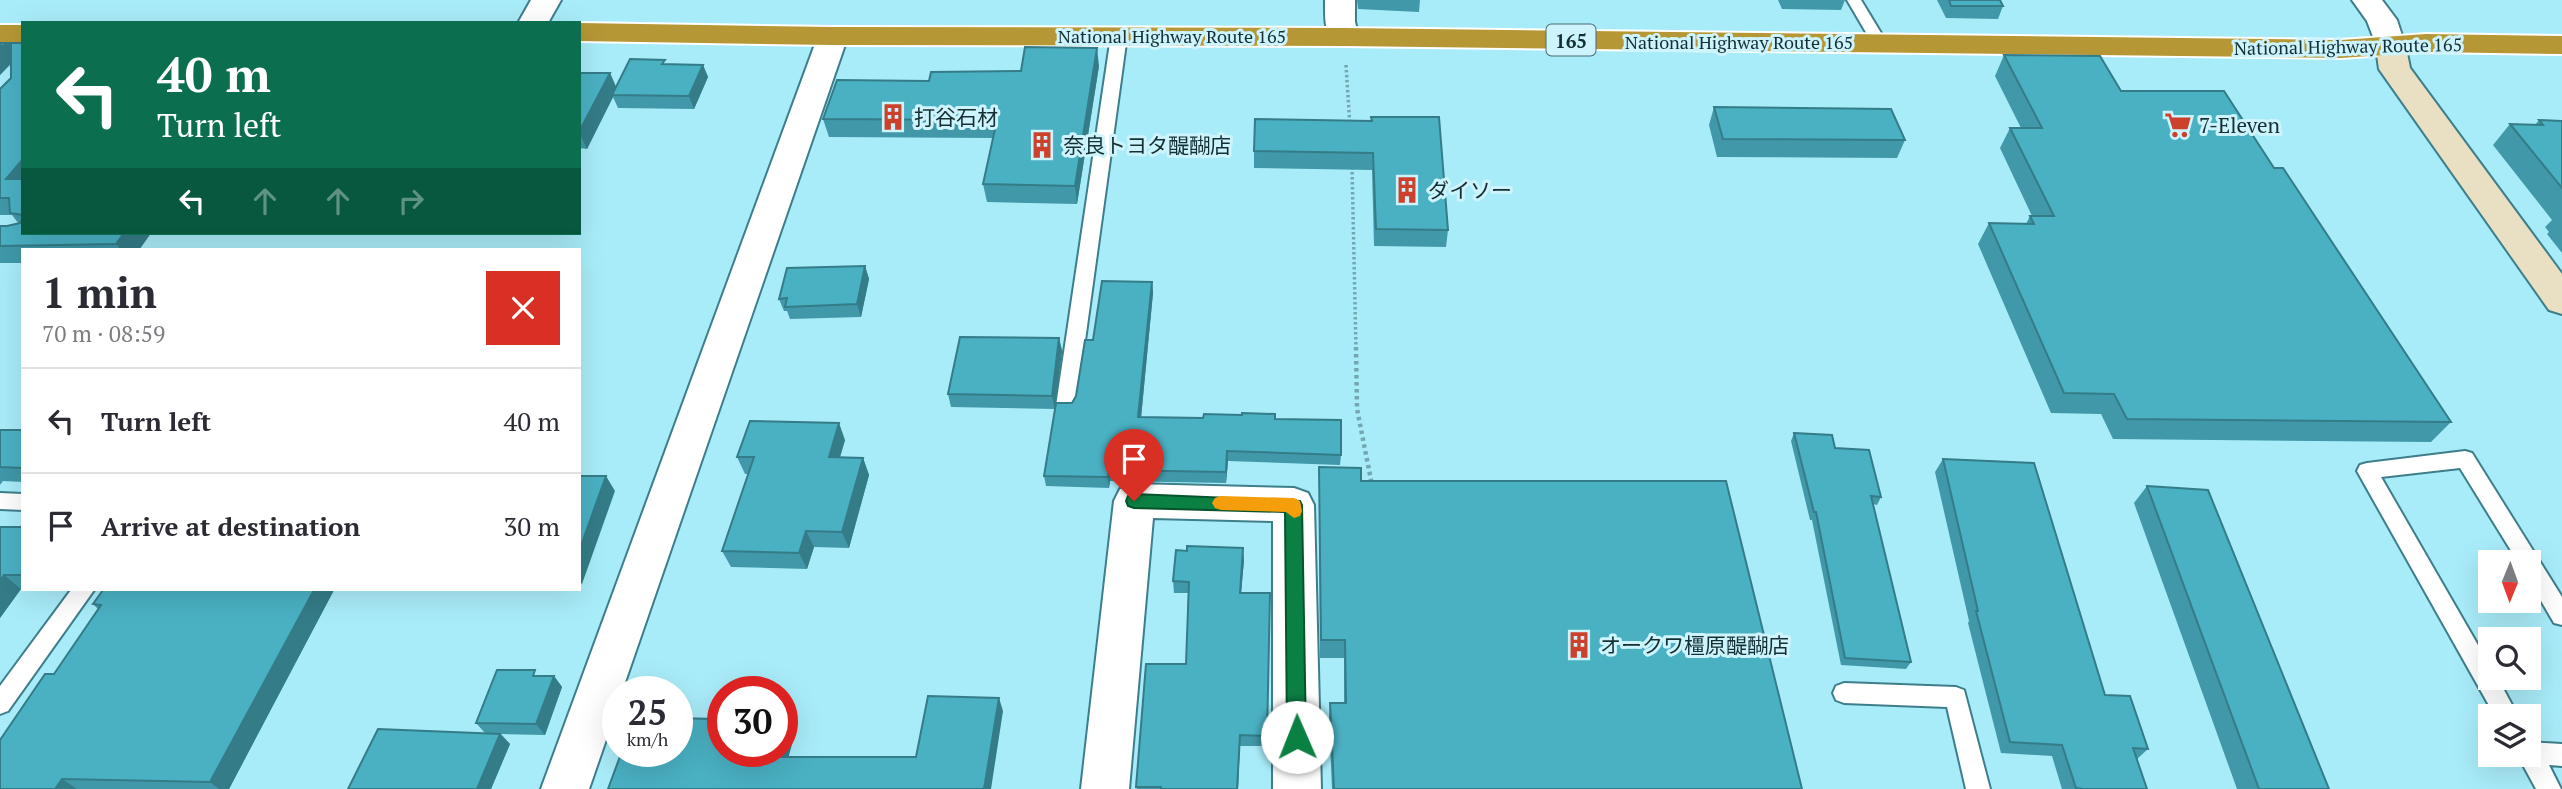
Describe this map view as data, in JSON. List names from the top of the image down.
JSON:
{
  "streets": {
    "highway": ["National Highway Route 165", "165"]
  },
  "places": {
    "building": [
      "打谷石材",
      "奈良トヨタ醍醐店",
      "ダイソー",
      "オークワ橿原醍醐店"
    ],
    "supermarket": ["7-Eleven"]
  },
  "north": "bottom",
  "page": {
    "turn": ["40 m", "Turn left"],
    "heading": ["1 min", "70 m · 08:59"],
    "list": [
      {
        "name": "Turn left",
        "value": "40 m"
      },
      {
        "name": "Arrive at destination",
        "value": "30 m"
      }
    ],
    "speed": "25 km/h",
    "limit": "30"
  }
}
